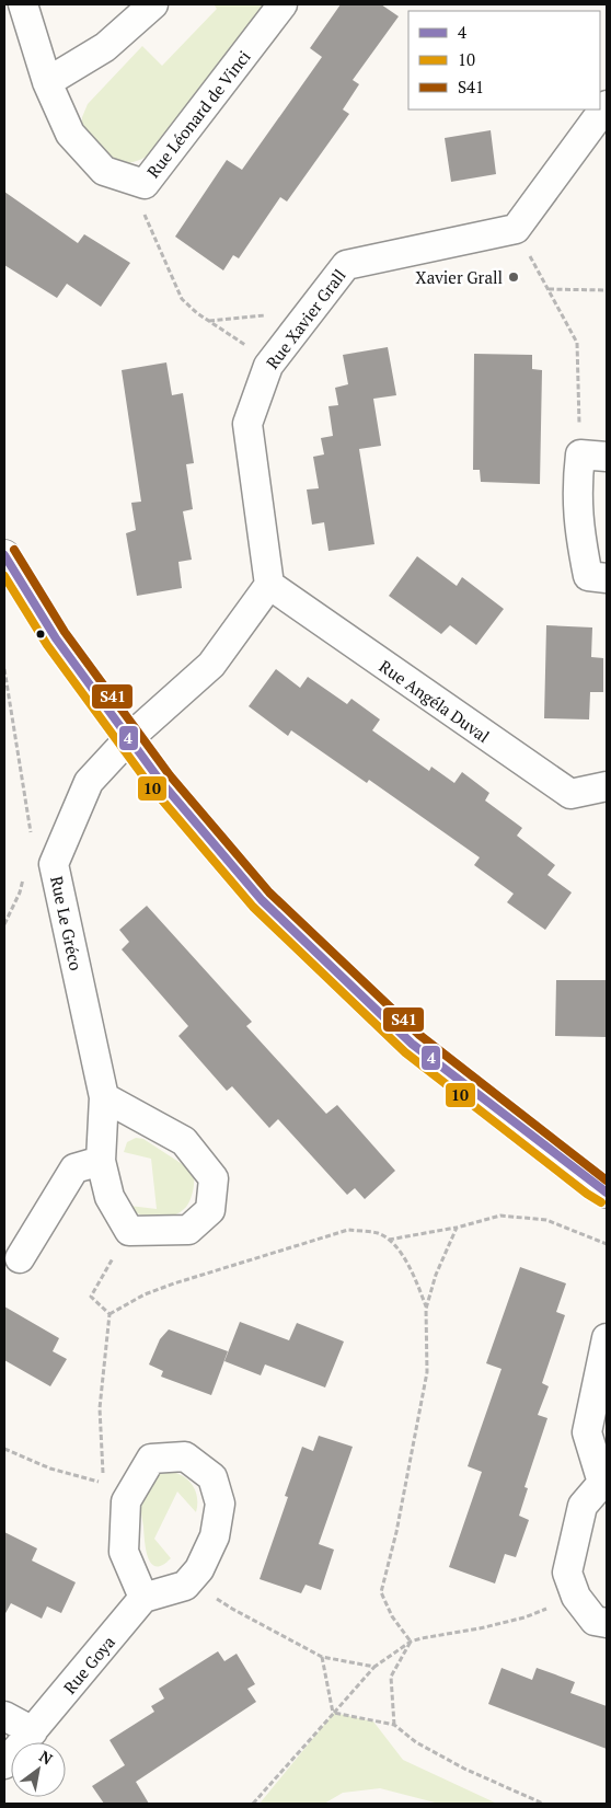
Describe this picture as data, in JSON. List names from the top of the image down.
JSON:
{
  "streets": {
    "street": [
      "Rue Léonard de Vinci",
      "Rue Xavier Grall",
      "Rue Angéla Duval",
      "Rue Le Gréco",
      "Rue Goya"
    ]
  },
  "crossings": [
    ["Rue Xavier Grall", "Rue Angéla Duval"]
  ],
  "places": ["Xavier Grall"],
  "lines": ["transit line S41", "transit line 4", "transit line 10"],
  "legend": ["4", "10", "S41"],
  "north": "top right"
}
